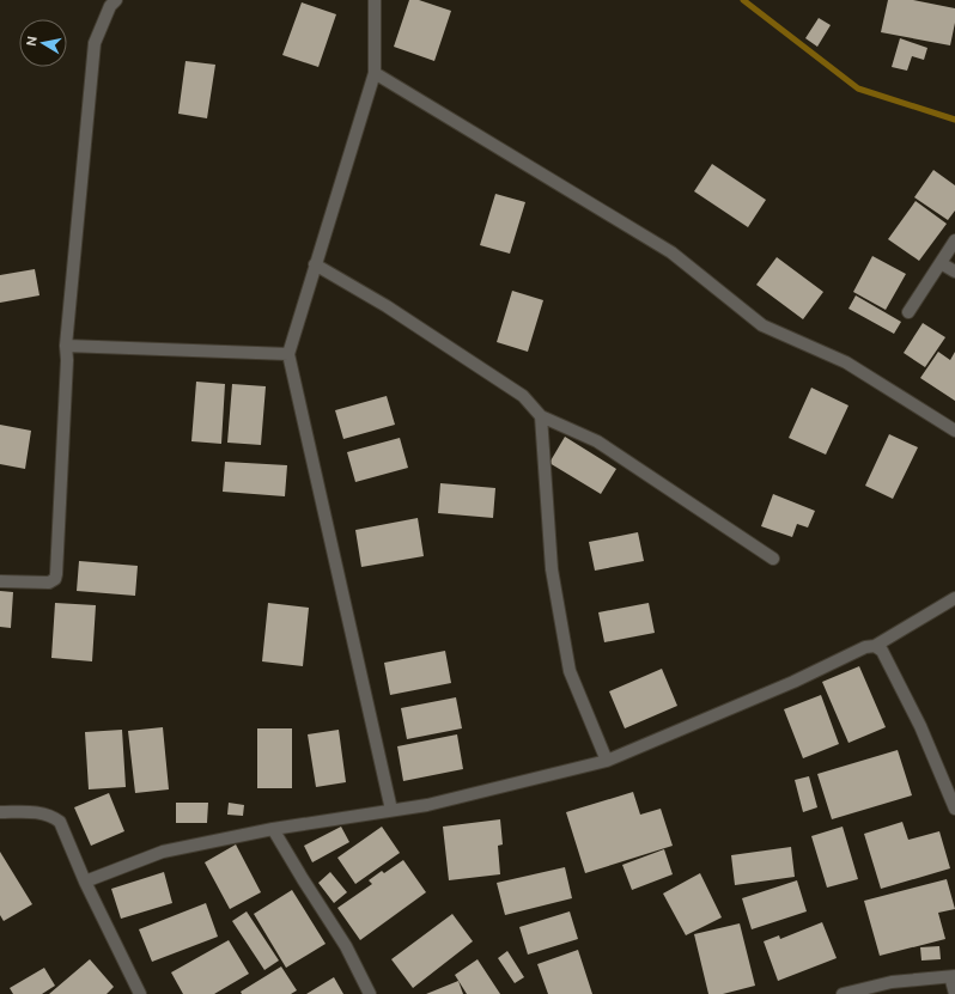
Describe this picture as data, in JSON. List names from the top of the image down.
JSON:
{
  "north": "left"
}
